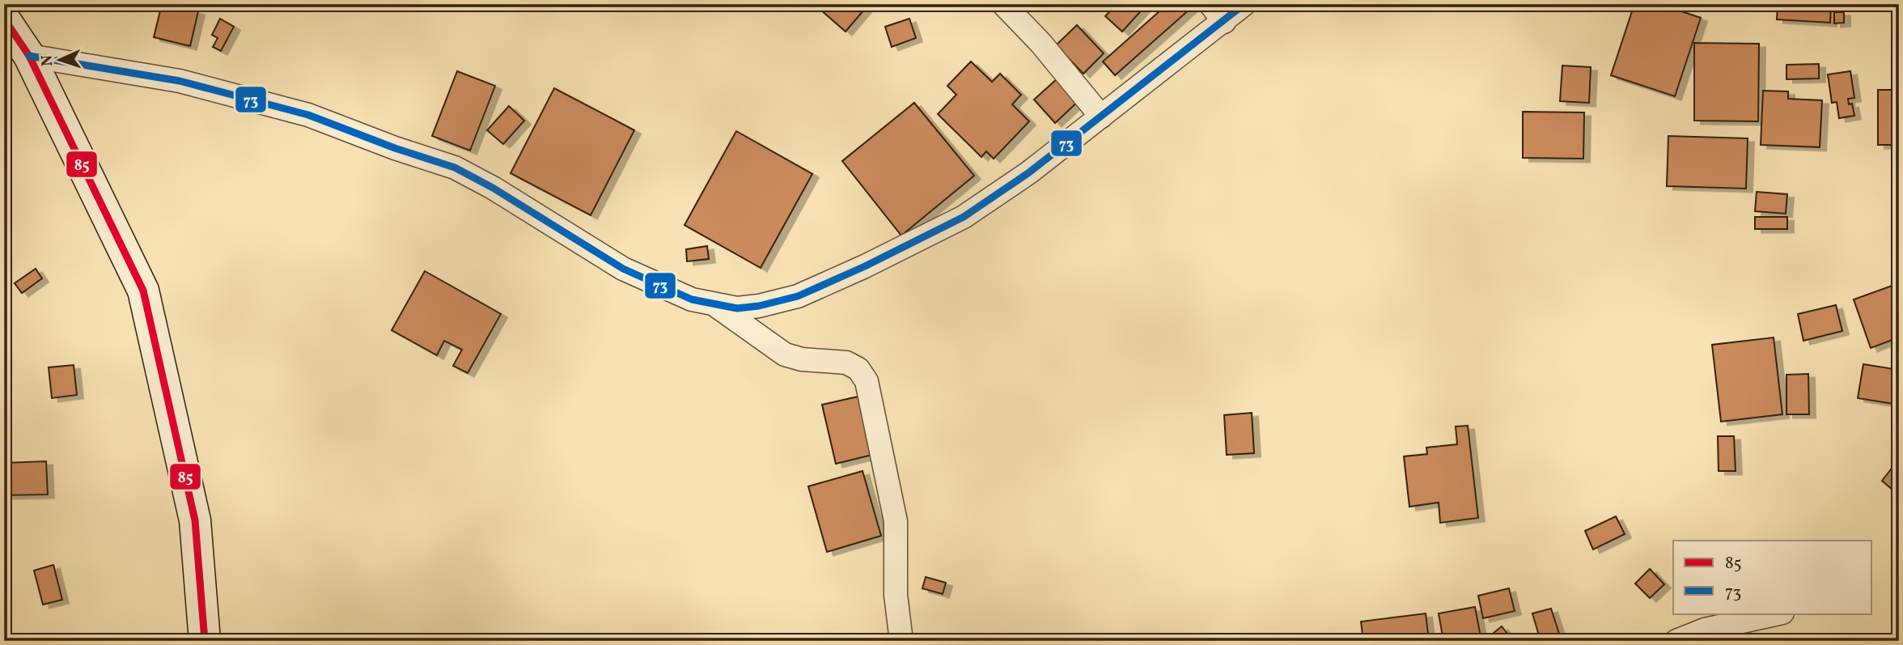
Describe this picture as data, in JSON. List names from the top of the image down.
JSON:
{
  "lines": ["transit line 73", "transit line 85"],
  "legend": ["85", "73"],
  "north": "left"
}
